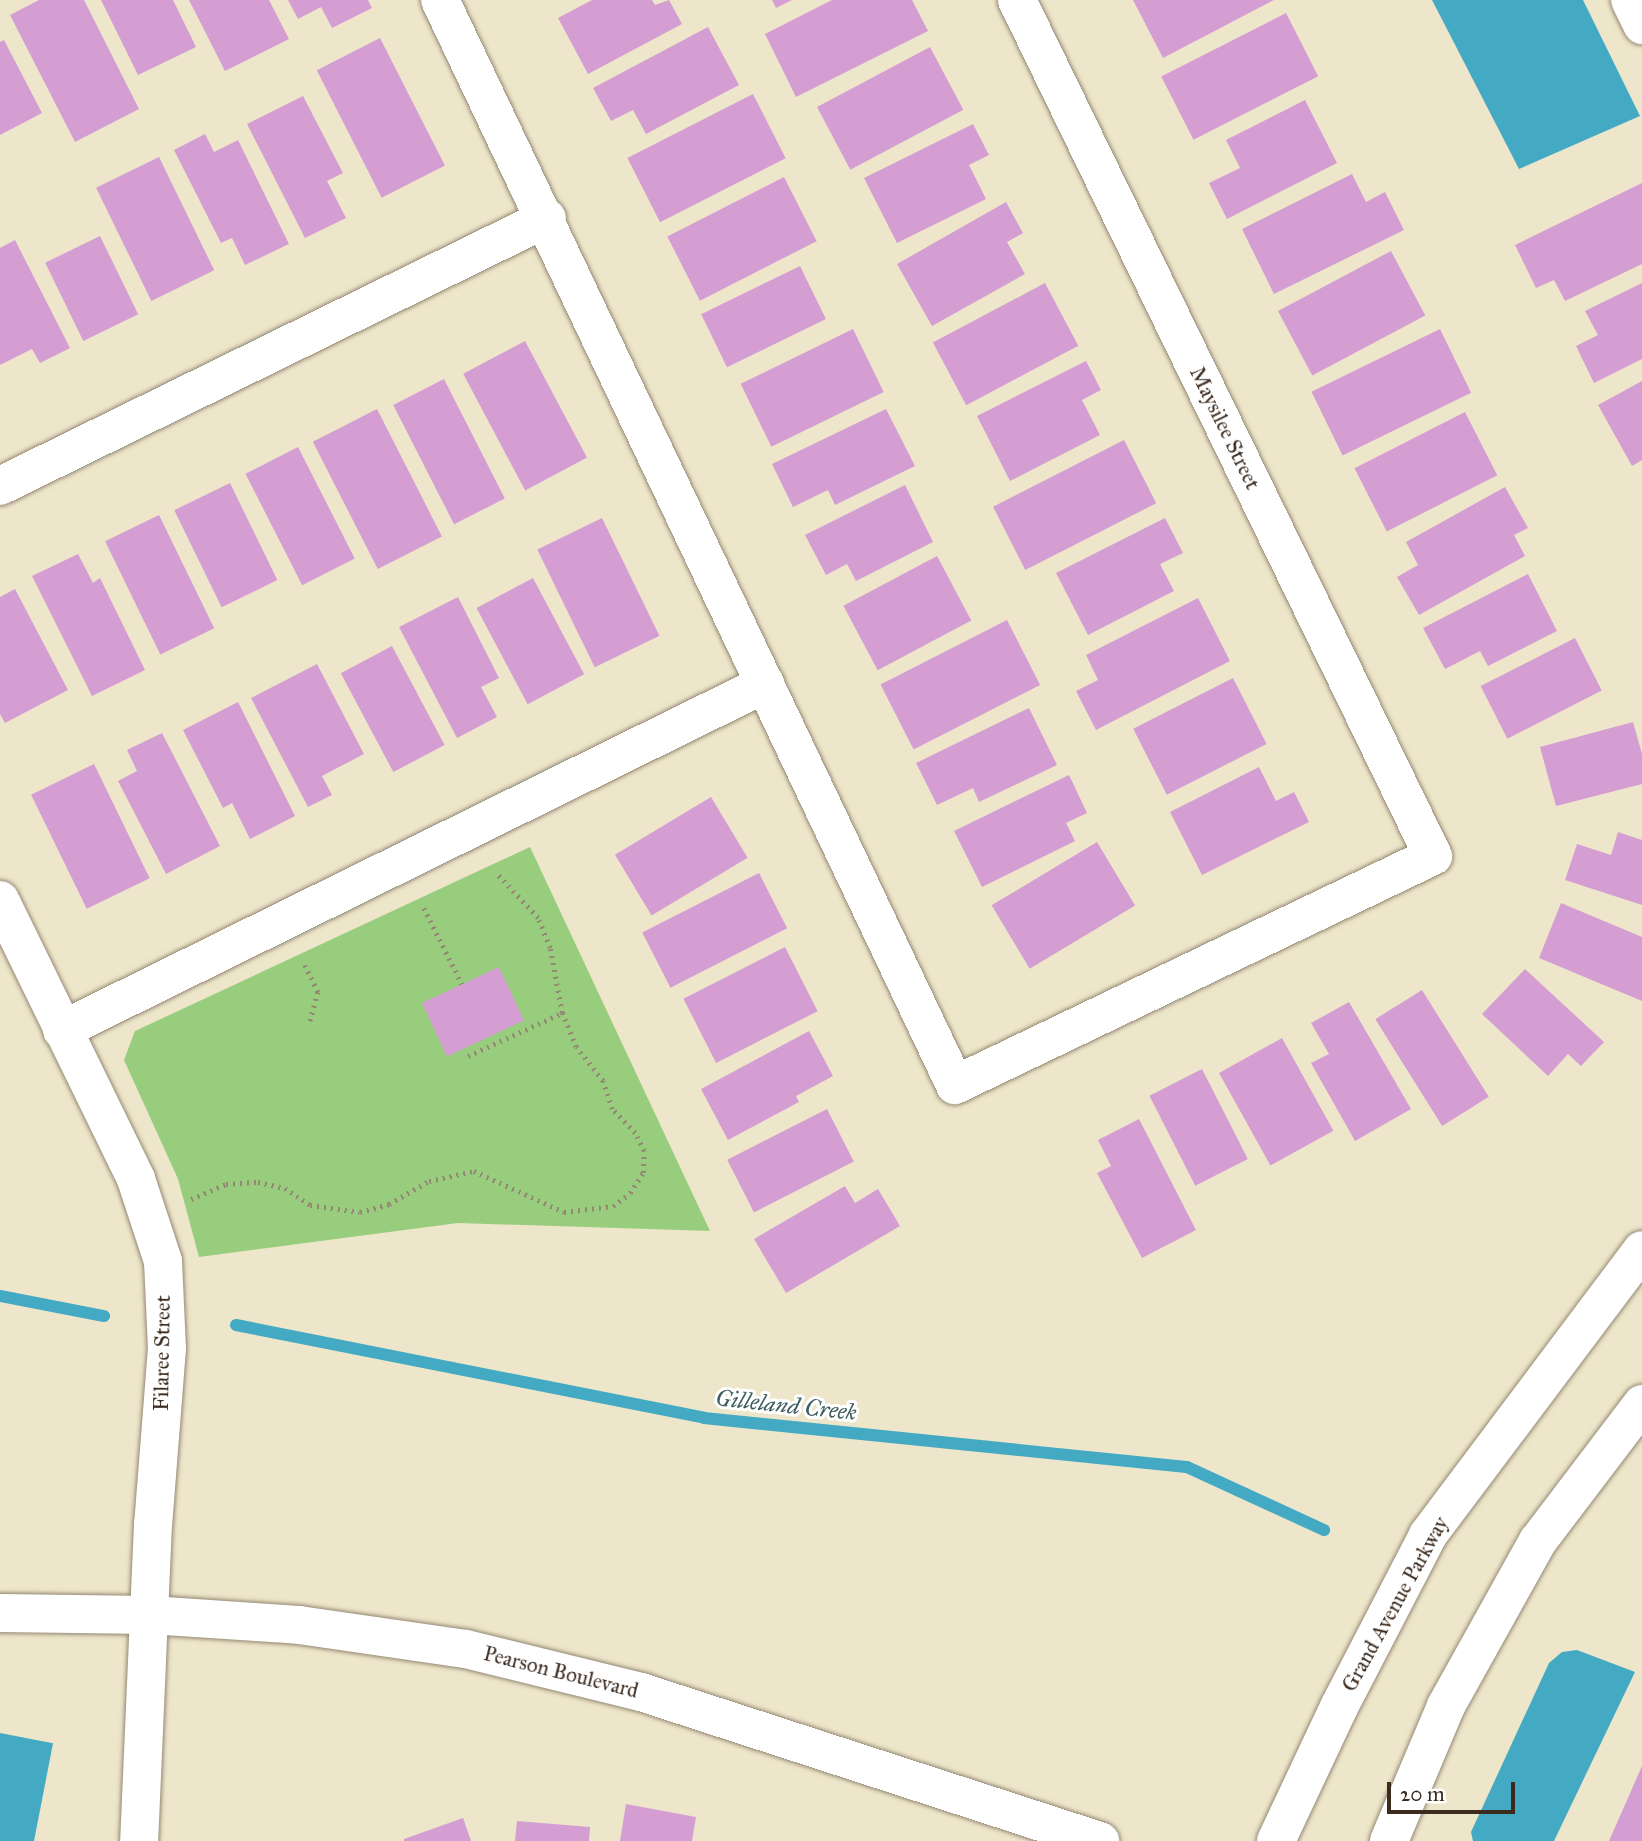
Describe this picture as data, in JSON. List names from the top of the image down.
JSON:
{
  "streets": {
    "street": [
      "Maysilee Street",
      "Filaree Street",
      "Grand Avenue Parkway",
      "Pearson Boulevard"
    ]
  },
  "crossings": [
    ["Filaree Street", "Pearson Boulevard"]
  ],
  "water": ["Gilleland Creek"],
  "scale_bar": "20 m"
}
